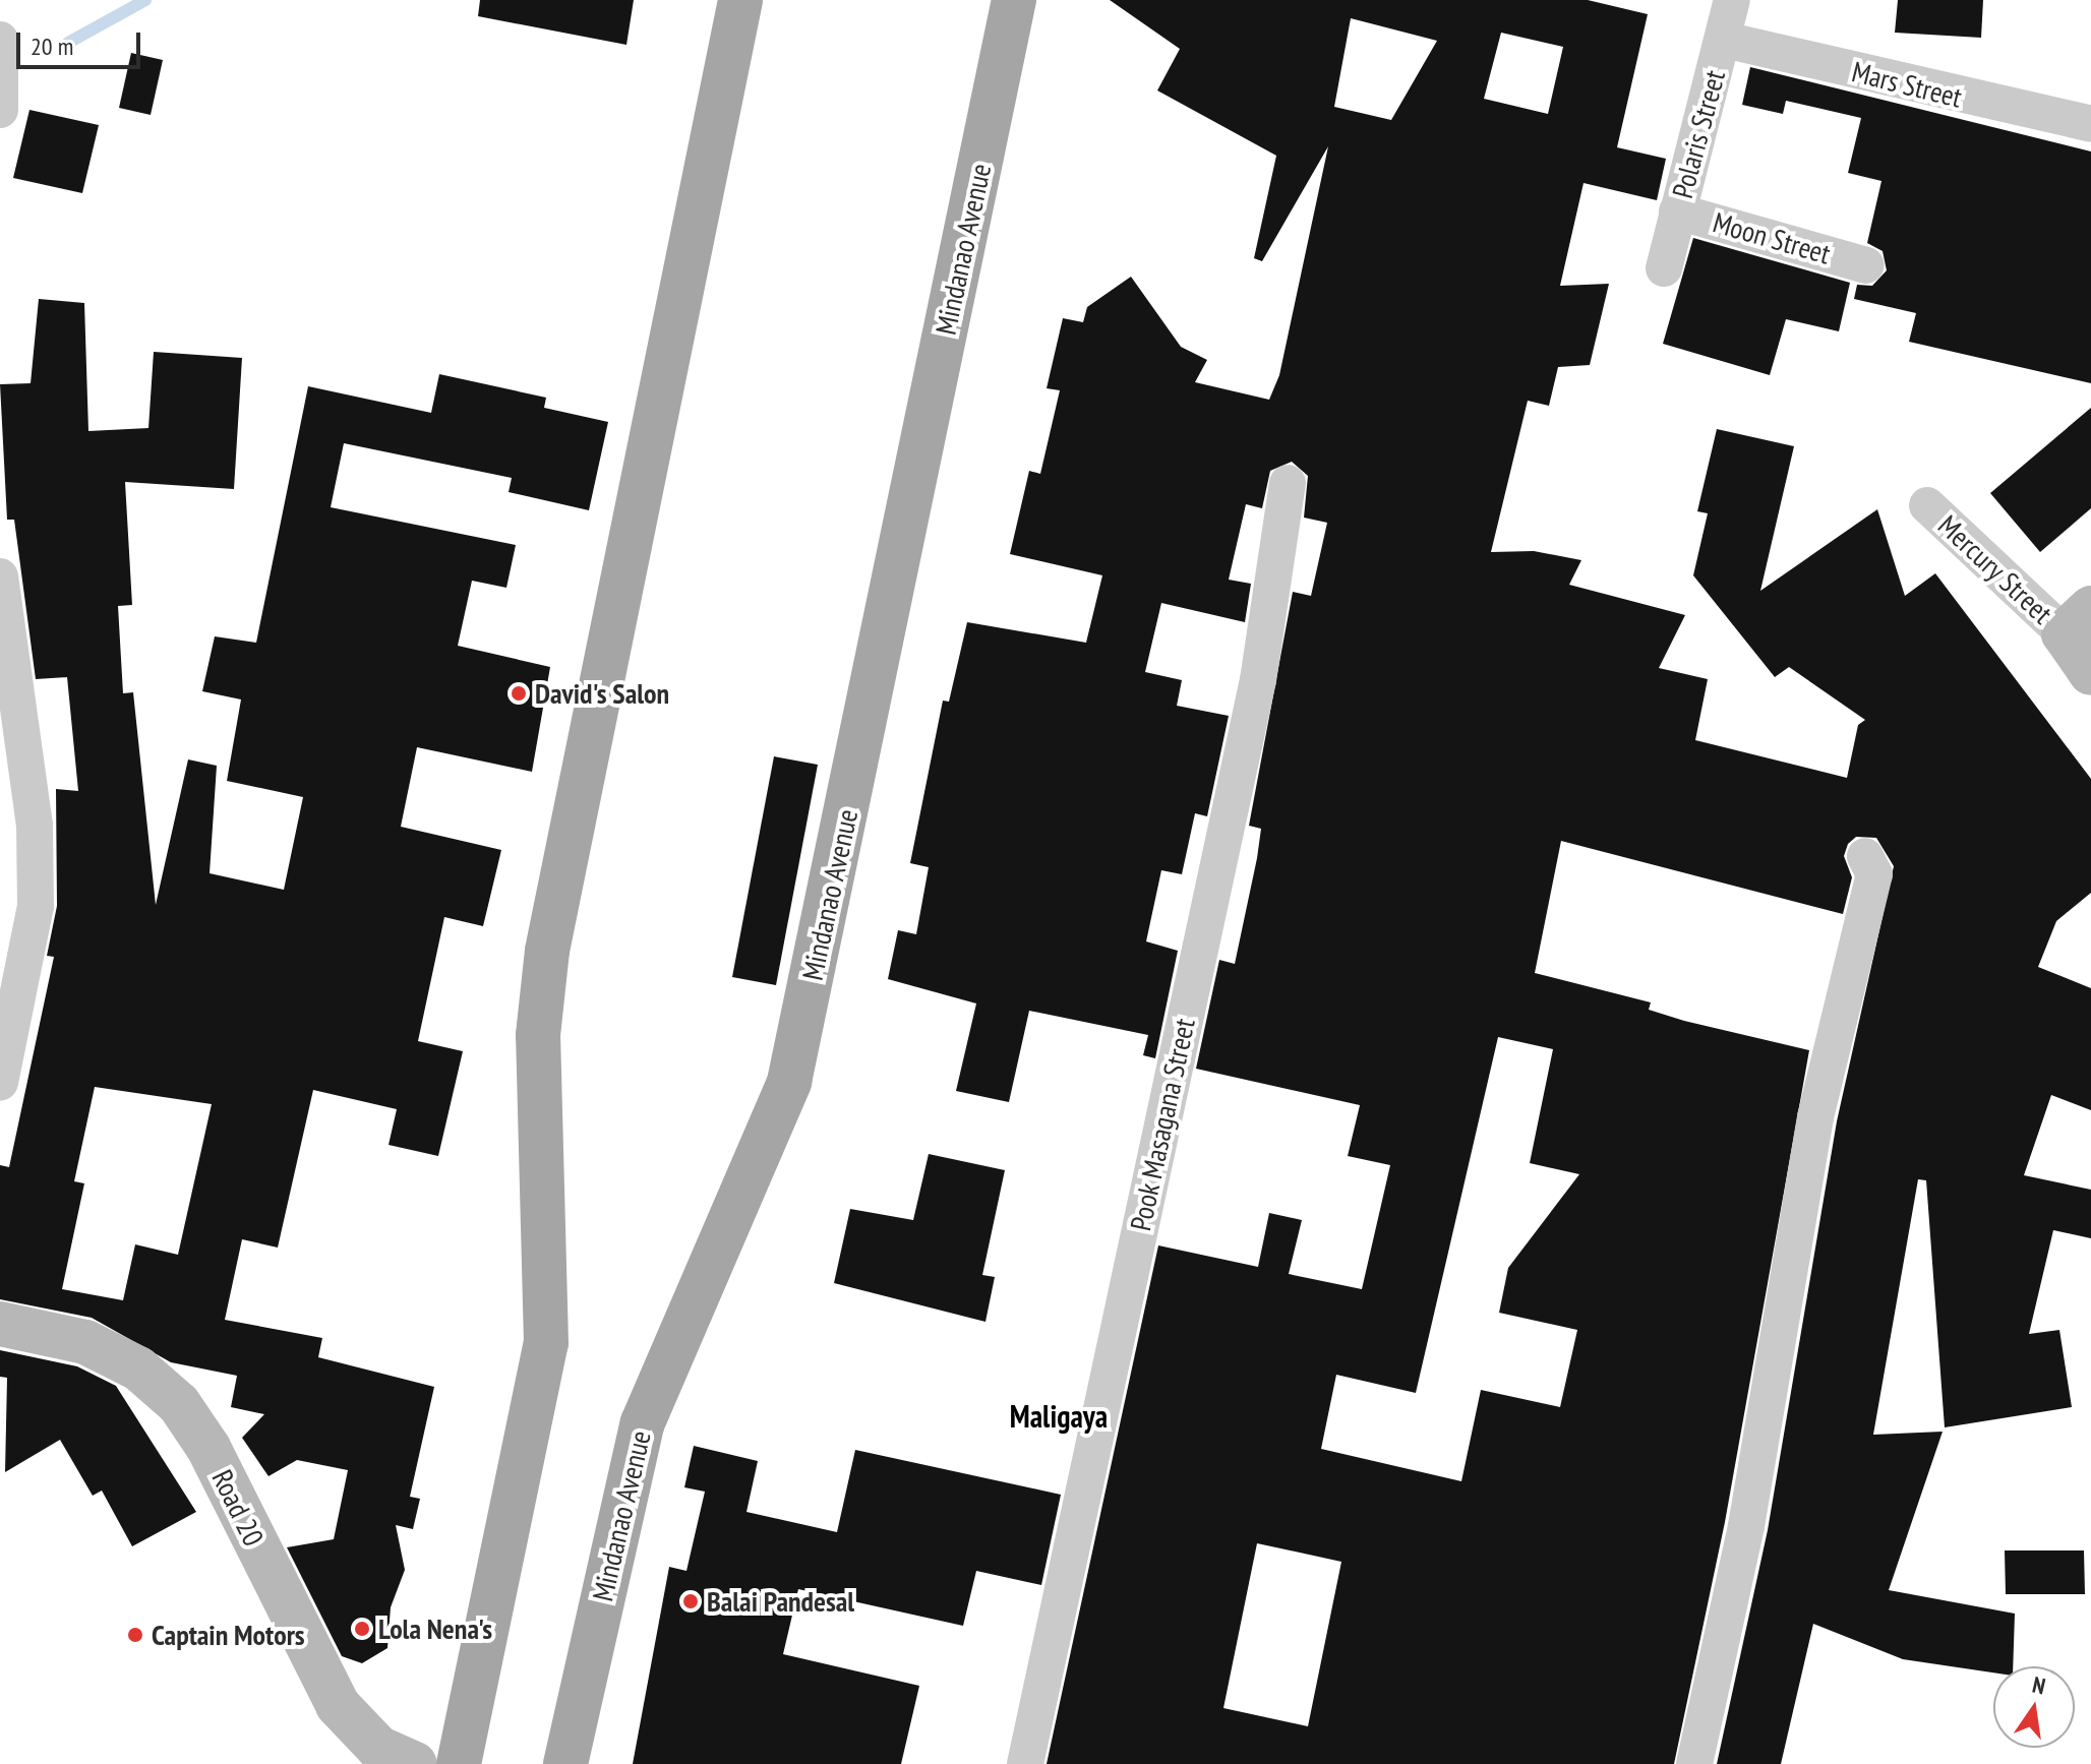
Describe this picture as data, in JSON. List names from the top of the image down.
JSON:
{
  "streets": {
    "main road": ["Mindanao Avenue"],
    "street": [
      "Mars Street",
      "Polaris Street",
      "Moon Street",
      "Mercury Street",
      "Pook Masagana Street",
      "Road 20"
    ]
  },
  "crossings": [
    ["Mars Street", "Polaris Street"],
    ["Polaris Street", "Moon Street"]
  ],
  "districts": ["Maligaya"],
  "places": [
    "David's Salon",
    "Balai Pandesal",
    "Lola Nena's",
    "Captain Motors"
  ],
  "scale_bar": "20 m",
  "north": "top"
}
